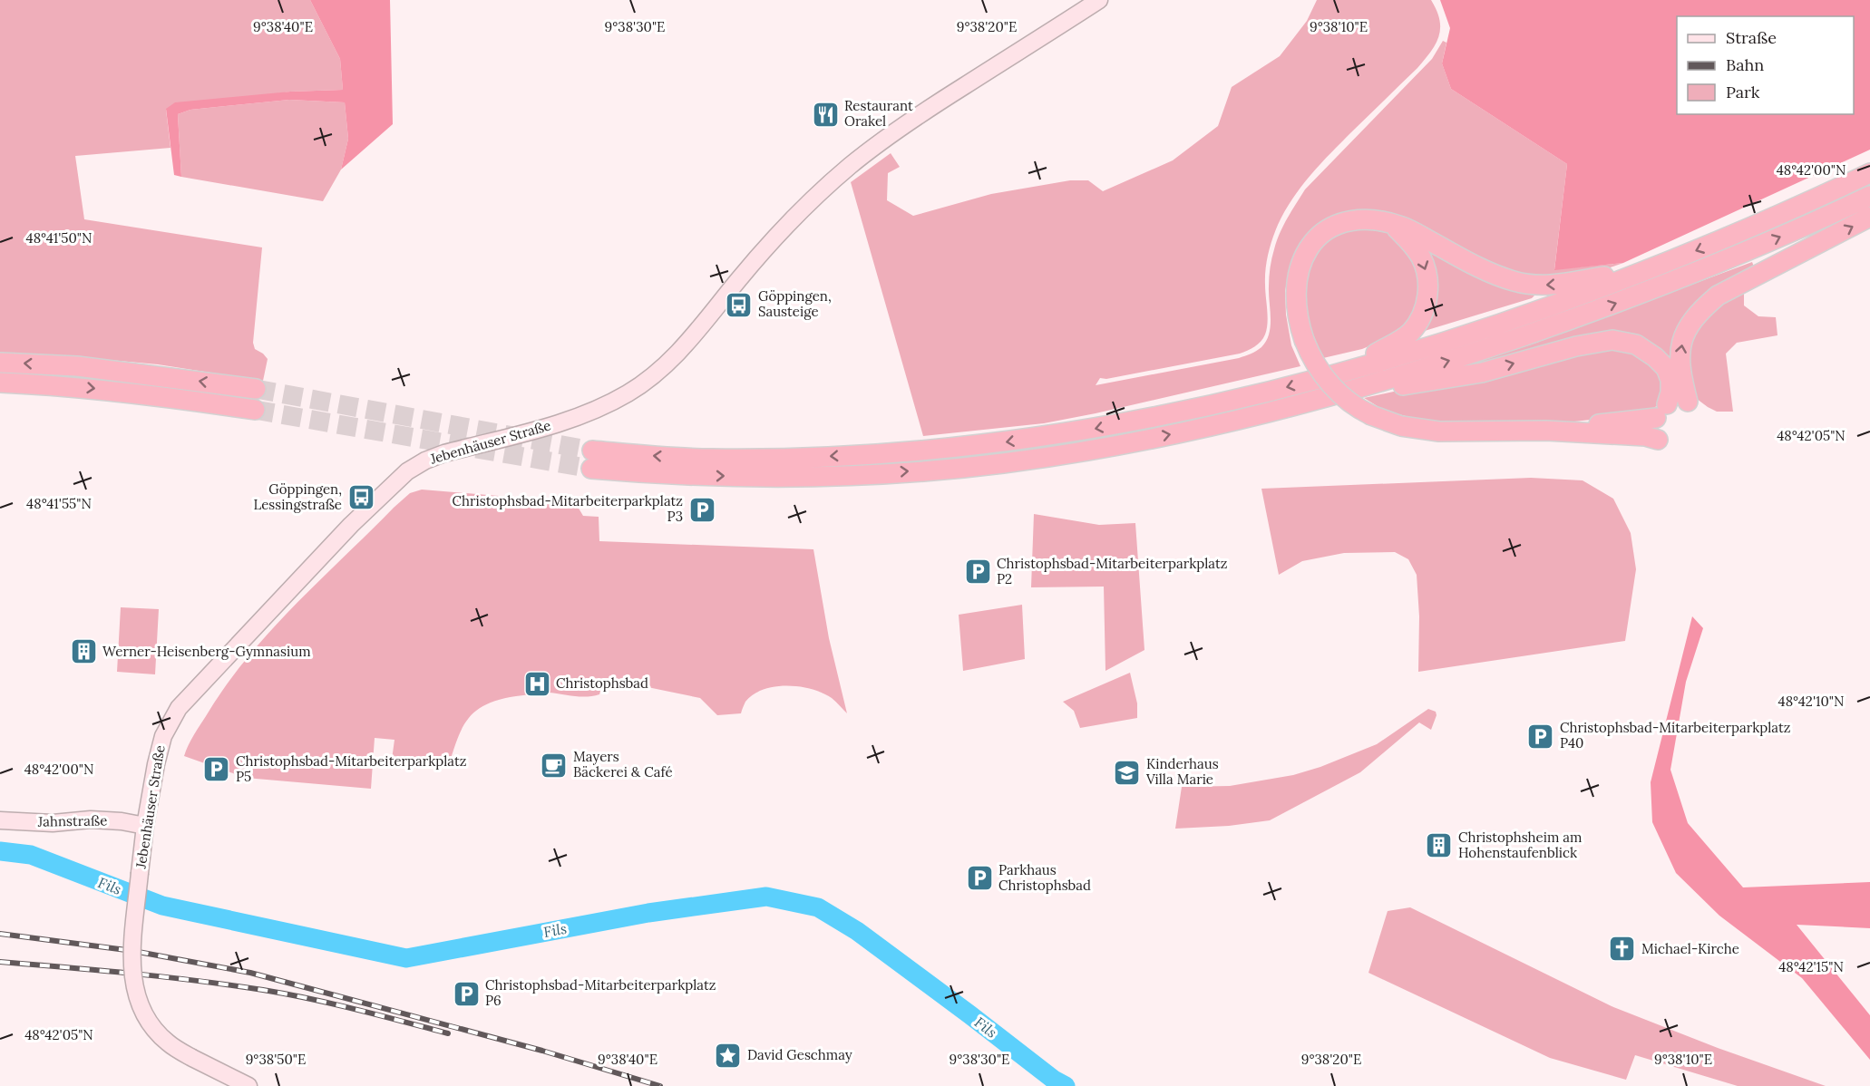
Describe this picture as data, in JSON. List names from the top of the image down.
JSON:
{
  "streets": {
    "main road": ["Jebenhäuser Straße", "Jahnstraße"]
  },
  "crossings": [
    ["Jebenhäuser Straße", "Jahnstraße"]
  ],
  "water": ["Fils"],
  "places": {
    "restaurant": ["Restaurant Orakel"],
    "bus stop": ["Göppingen, Sausteige", "Göppingen, Lessingstraße"],
    "parking": [
      "Christophsbad-Mitarbeiterparkplatz P3",
      "Christophsbad-Mitarbeiterparkplatz P2",
      "Christophsbad-Mitarbeiterparkplatz P40",
      "Christophsbad-Mitarbeiterparkplatz P5",
      "Parkhaus Christophsbad",
      "Christophsbad-Mitarbeiterparkplatz P6"
    ],
    "building": ["Werner-Heisenberg-Gymnasium", "Christophsheim am Hohenstaufenblick"],
    "hospital": ["Christophsbad"],
    "cafe": ["Mayers Bäckerei & Café"],
    "school or university": ["Kinderhaus Villa Marie"],
    "church": ["Michael-Kirche"],
    "place": ["David Geschmay"]
  },
  "legend": ["Straße", "Bahn", "Park"],
  "coordinates": [
    "9°38'40\"E",
    "9°38'30\"E",
    "9°38'20\"E",
    "9°38'10\"E",
    "48°42'00\"N",
    "48°41'50\"N",
    "48°42'05\"N",
    "48°41'55\"N",
    "48°42'10\"N",
    "48°42'15\"N",
    "9°38'50\"E"
  ]
}
